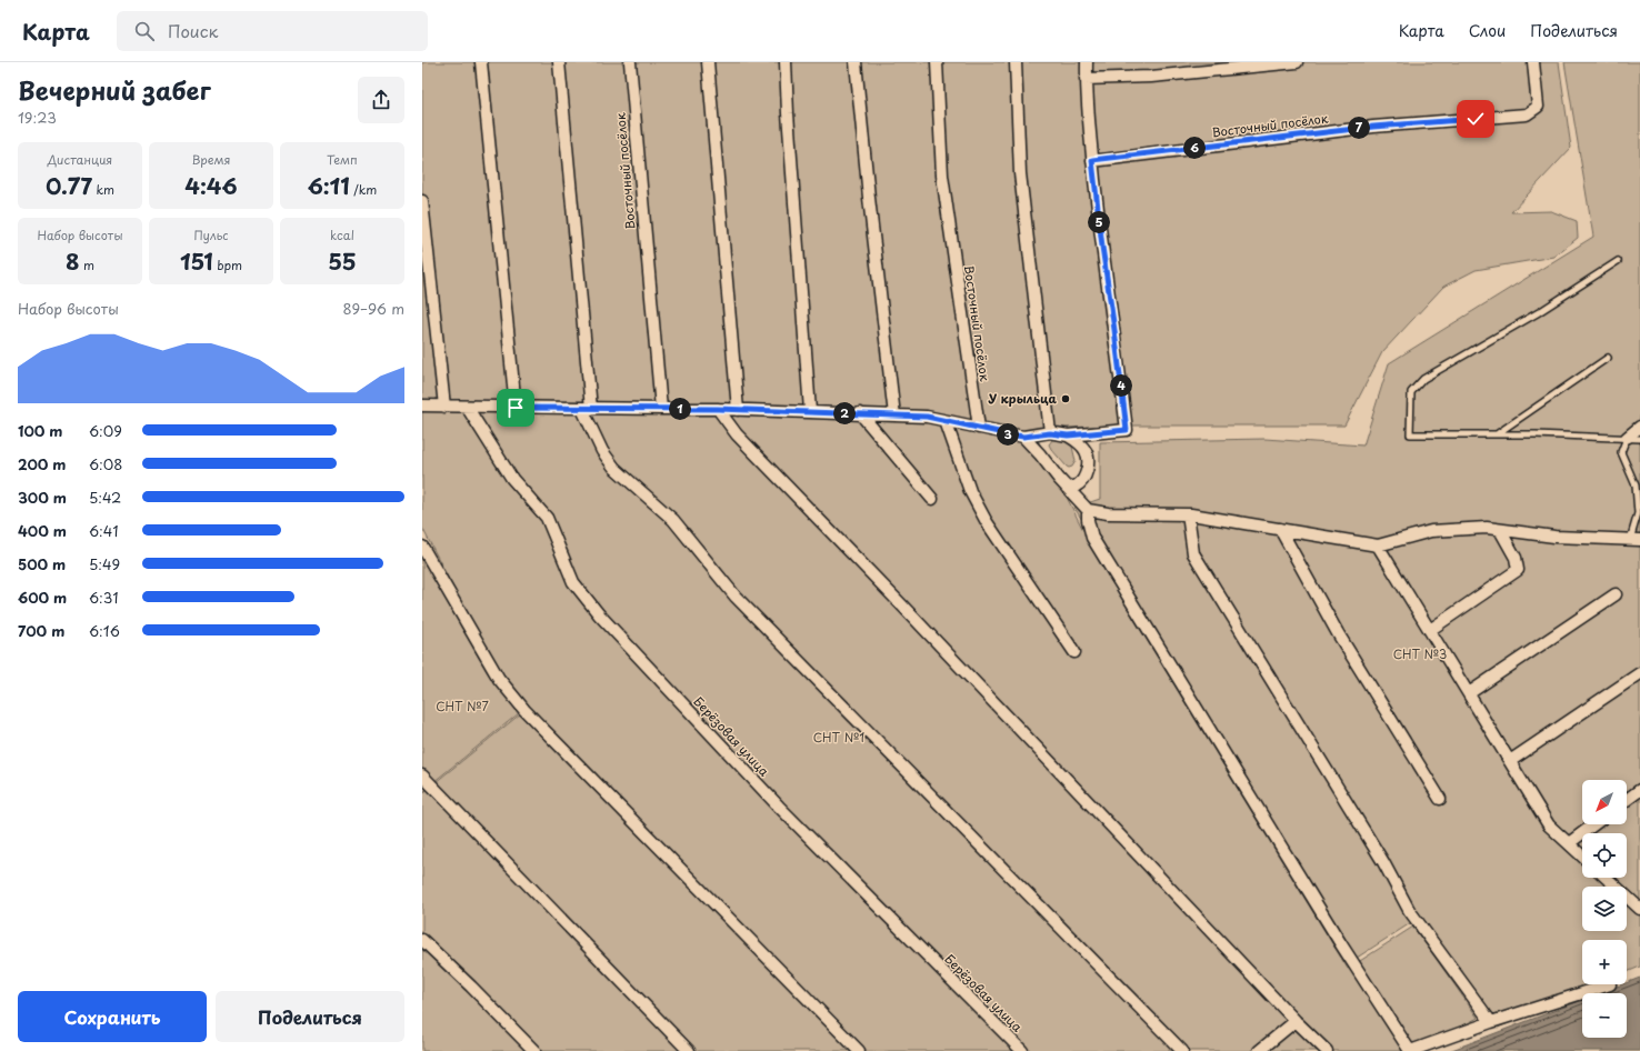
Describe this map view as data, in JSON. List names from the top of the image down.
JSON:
{
  "streets": {
    "street": ["Восточный посёлок", "Берёзовая улица"]
  },
  "parks": ["СНТ №3", "СНТ №7", "СНТ №1"],
  "places": ["У крыльца"],
  "north": "bottom left",
  "page": {
    "header": "Карта",
    "search": "Поиск",
    "nav": ["Карта", "Слои", "Поделиться"],
    "heading": ["Вечерний забег", "19:23"],
    "pins": [
      "7",
      "6",
      "5",
      "4",
      "1",
      "2",
      "3"
    ],
    "stats": [
      ["Дистанция", "0.77 km"],
      ["Время", "4:46"],
      ["Темп", "6:11 /km"],
      ["Набор высоты", "8 m"],
      ["Пульс", "151 bpm"],
      ["kcal", "55"]
    ],
    "chart": ["Набор высоты", "89–96 m"],
    "list": [
      {
        "name": "100 m",
        "note": "6:09"
      },
      {
        "name": "200 m",
        "note": "6:08"
      },
      {
        "name": "300 m",
        "note": "5:42"
      },
      {
        "name": "400 m",
        "note": "6:41"
      },
      {
        "name": "500 m",
        "note": "5:49"
      },
      {
        "name": "600 m",
        "note": "6:31"
      },
      {
        "name": "700 m",
        "note": "6:16"
      }
    ],
    "map_buttons": ["+", "−"],
    "buttons": ["Сохранить", "Поделиться"]
  }
}
